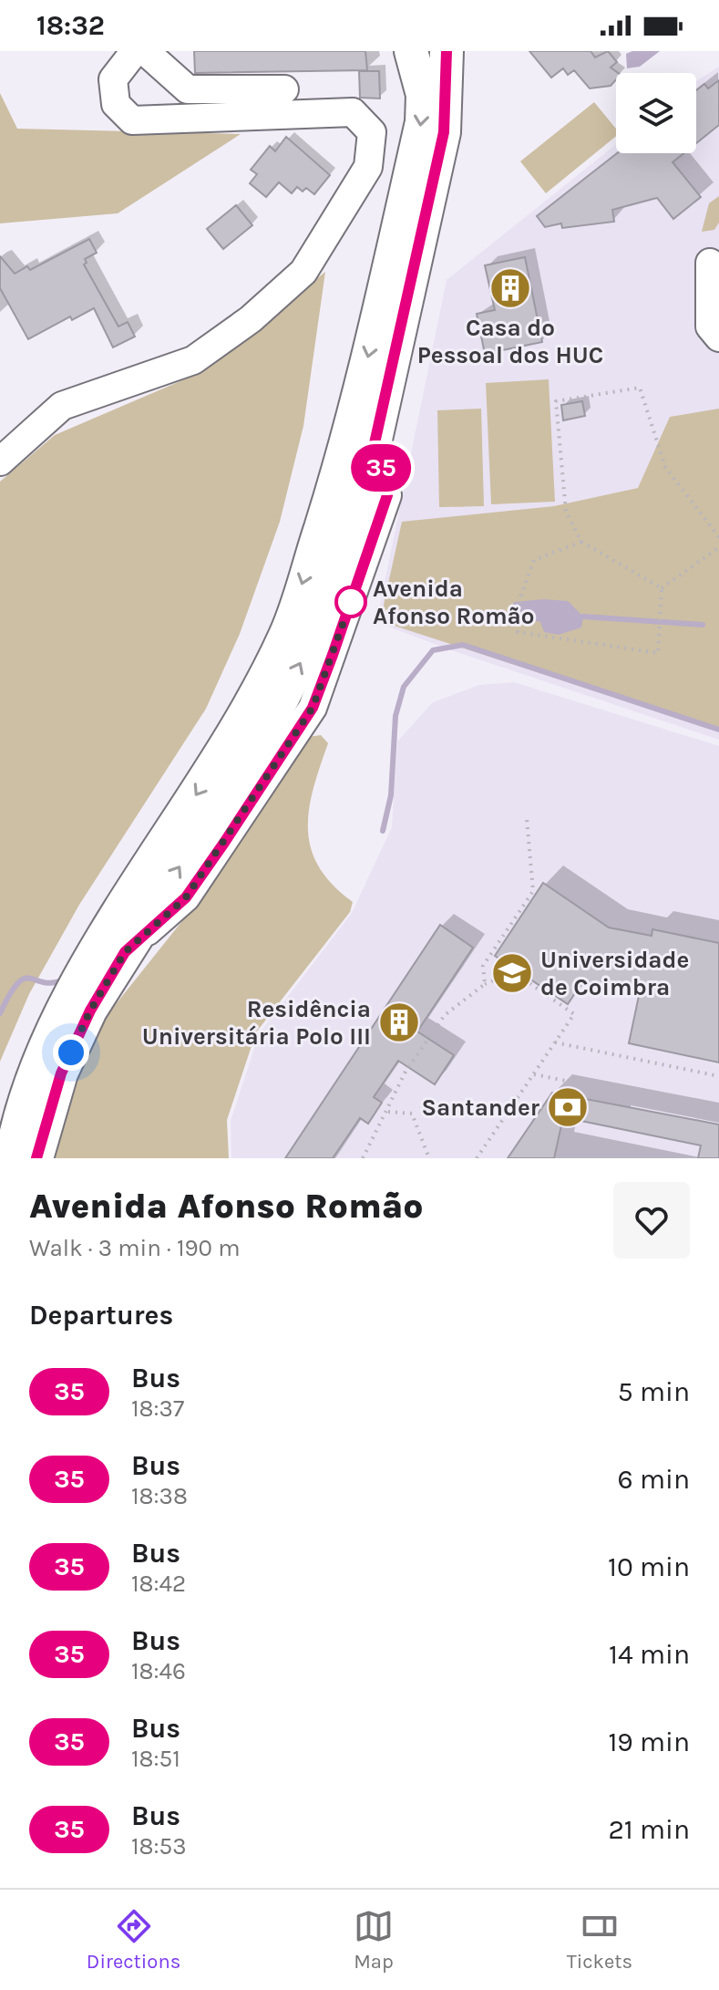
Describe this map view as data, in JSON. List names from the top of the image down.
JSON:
{
  "places": {
    "building": ["Casa do Pessoal dos HUC", "Residência Universitária Polo III"],
    "other": ["Avenida Afonso Romão"],
    "school or university": ["Universidade de Coimbra"],
    "bank": ["Santander"]
  },
  "lines": ["bus line 35"],
  "page": {
    "status": "18:32",
    "on_map": "35",
    "heading": [
      ["Avenida Afonso Romão", "Walk · 3 min · 190 m"],
      "Departures"
    ],
    "list": [
      {
        "mark": "35",
        "name": "Bus",
        "note": "18:37",
        "value": "5 min"
      },
      {
        "mark": "35",
        "name": "Bus",
        "note": "18:38",
        "value": "6 min"
      },
      {
        "mark": "35",
        "name": "Bus",
        "note": "18:42",
        "value": "10 min"
      },
      {
        "mark": "35",
        "name": "Bus",
        "note": "18:46",
        "value": "14 min"
      },
      {
        "mark": "35",
        "name": "Bus",
        "note": "18:51",
        "value": "19 min"
      },
      {
        "mark": "35",
        "name": "Bus",
        "note": "18:53",
        "value": "21 min"
      }
    ],
    "tabs": ["Directions", "Map", "Tickets"]
  }
}
